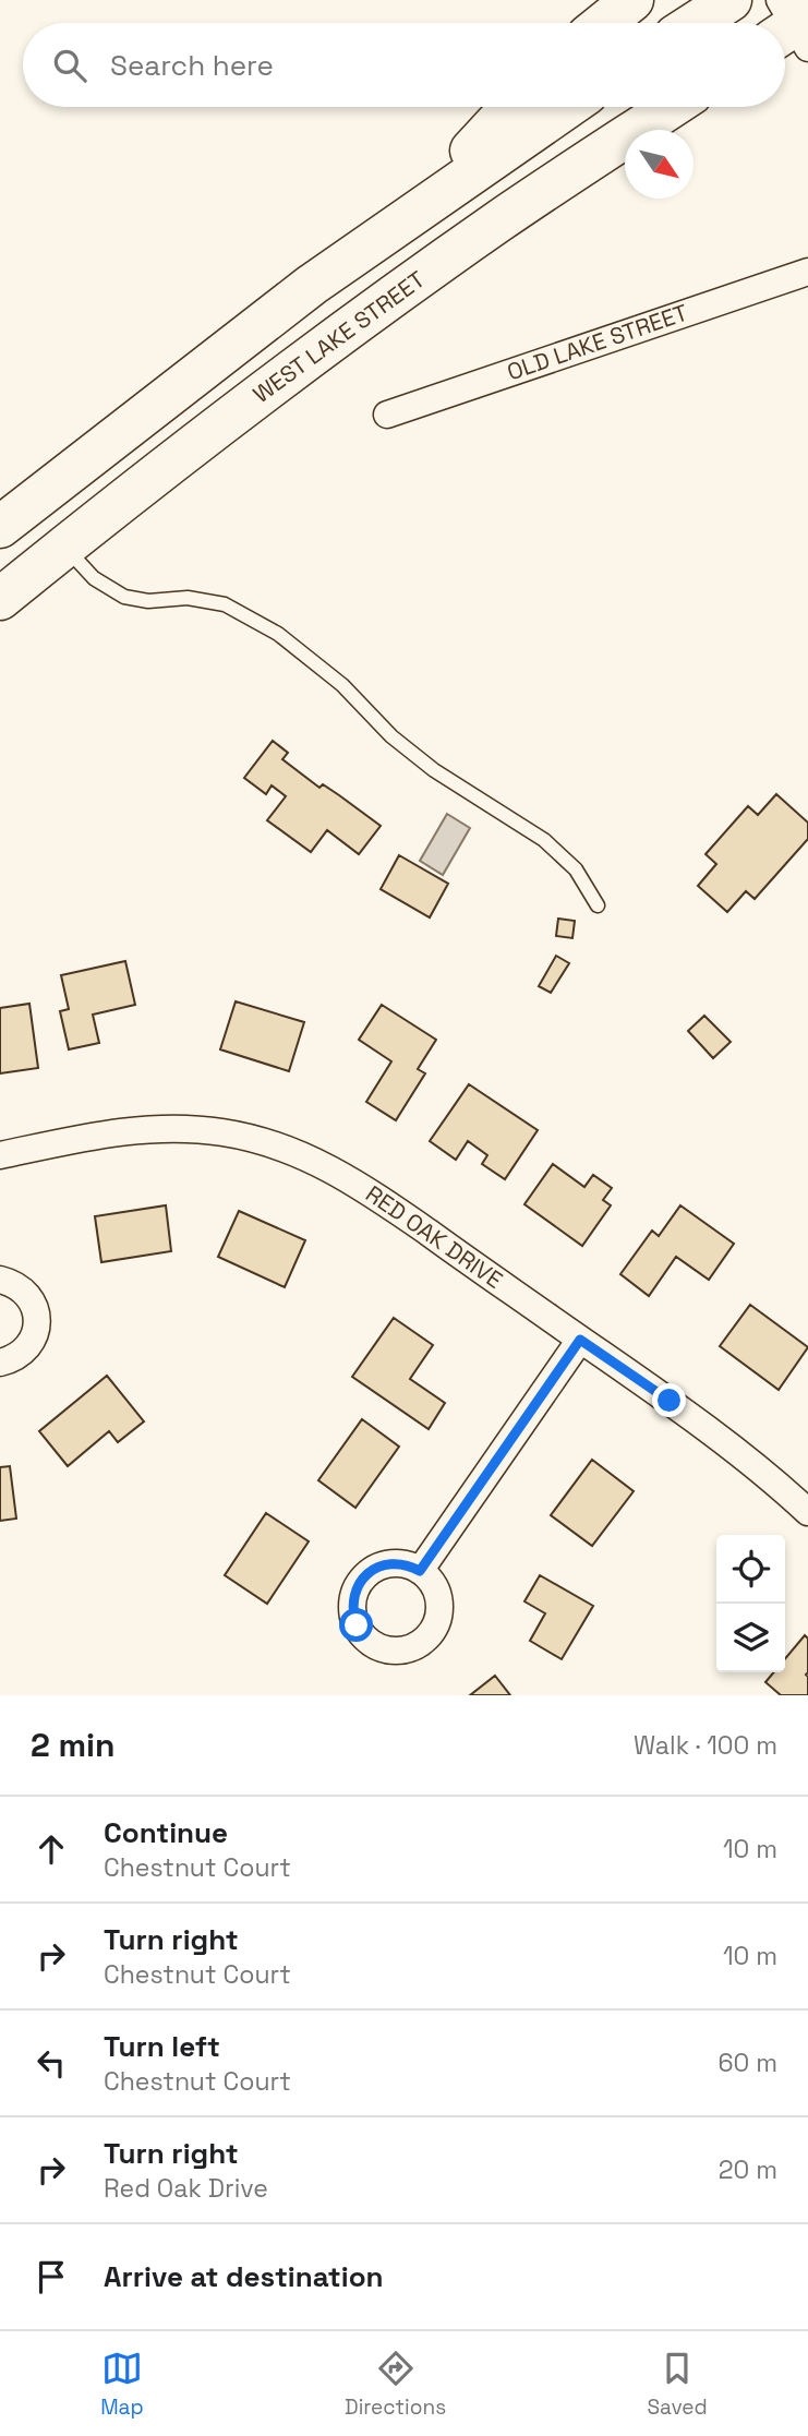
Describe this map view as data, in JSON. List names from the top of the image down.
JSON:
{
  "streets": {
    "highway": ["WEST LAKE STREET"],
    "street": ["OLD LAKE STREET", "RED OAK DRIVE"]
  },
  "north": "bottom right",
  "page": {
    "search": "Search here",
    "heading": ["2 min", "Walk · 100 m"],
    "list": [
      ["Continue", "Chestnut Court", "10 m"],
      ["Turn right", "Chestnut Court", "10 m"],
      ["Turn left", "Chestnut Court", "60 m"],
      ["Turn right", "Red Oak Drive", "20 m"],
      "Arrive at destination"
    ],
    "nav": ["Map", "Directions", "Saved"]
  }
}
